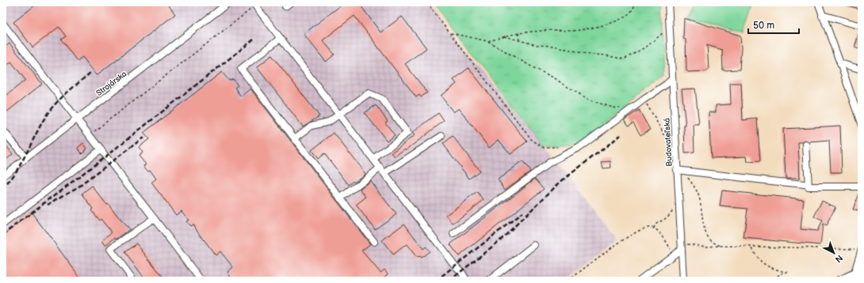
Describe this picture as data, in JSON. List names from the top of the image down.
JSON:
{
  "streets": {
    "street": ["Strojárska", "Budovateľská"]
  },
  "scale_bar": "50 m",
  "north": "bottom right"
}
